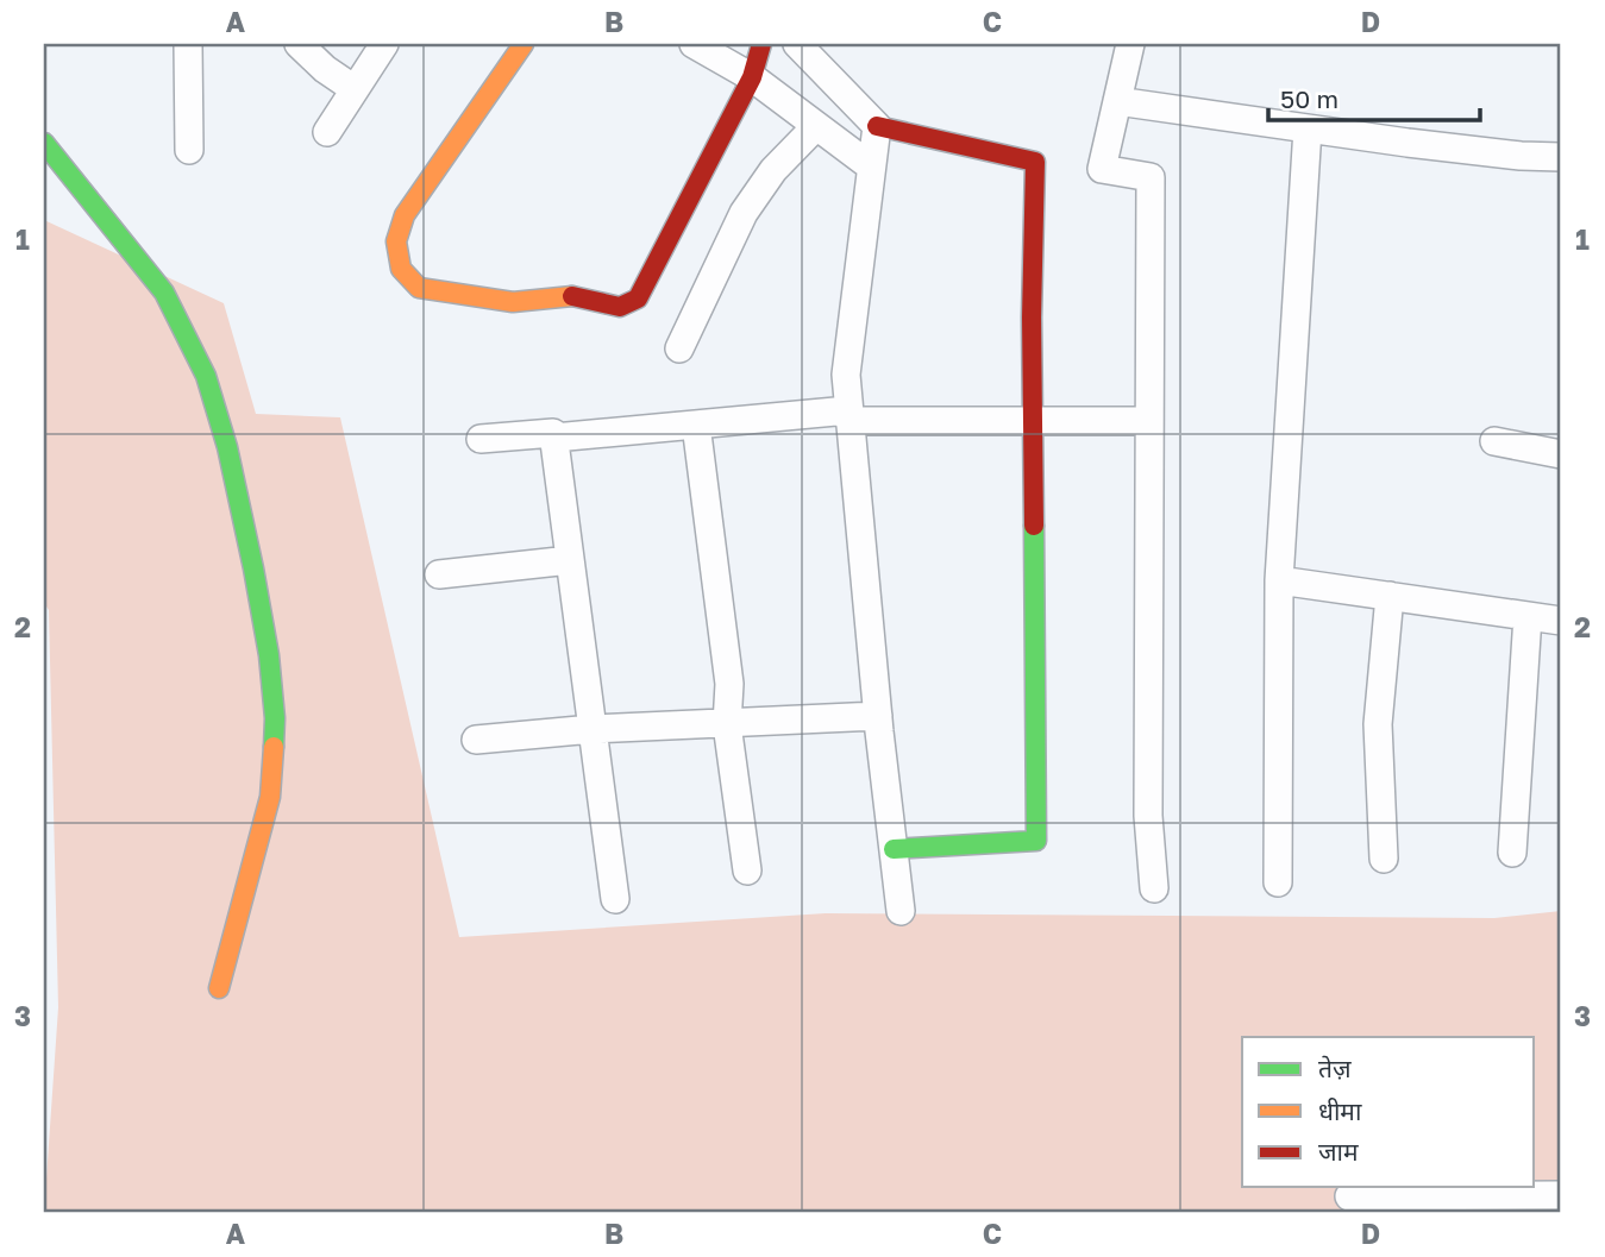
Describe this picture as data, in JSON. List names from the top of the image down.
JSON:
{
  "legend": ["तेज़", "धीमा", "जाम"],
  "scale_bar": "50 m",
  "grid": {
    "columns": [
      "A",
      "B",
      "C",
      "D"
    ],
    "rows": ["1", "2", "3"]
  }
}
